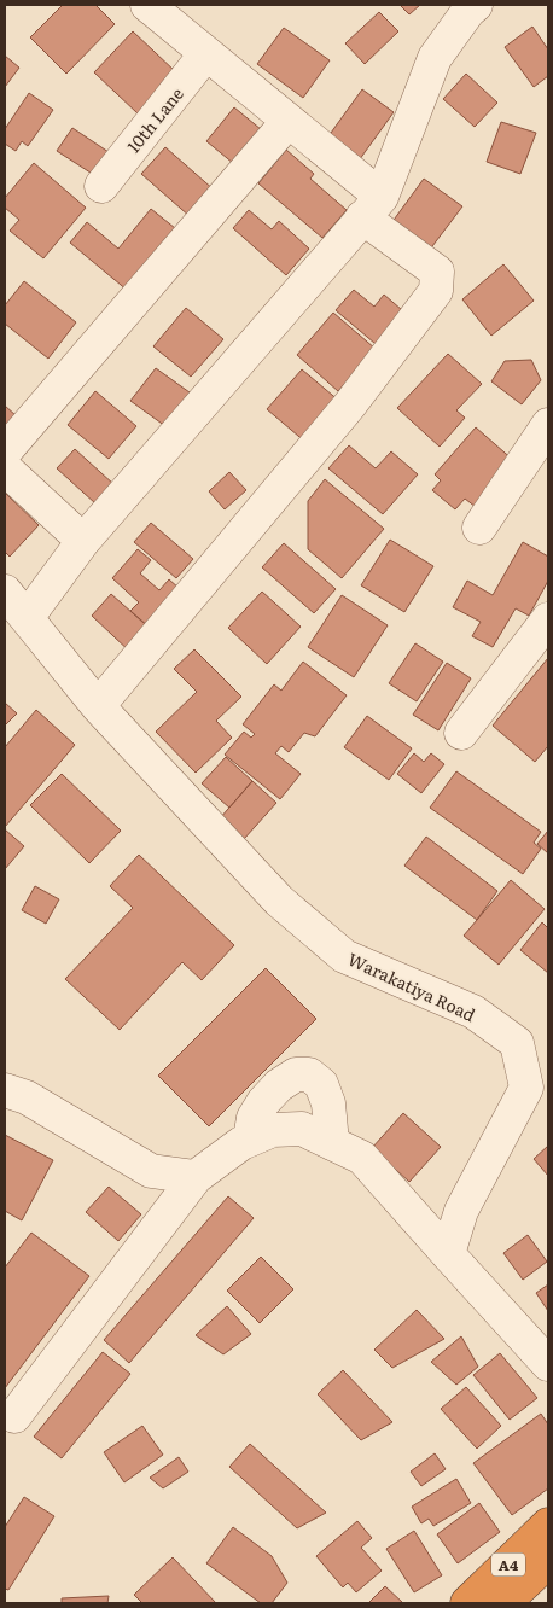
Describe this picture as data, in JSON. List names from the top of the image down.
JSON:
{
  "streets": {
    "highway": ["A4"],
    "street": ["10th Lane", "Warakatiya Road"]
  }
}
